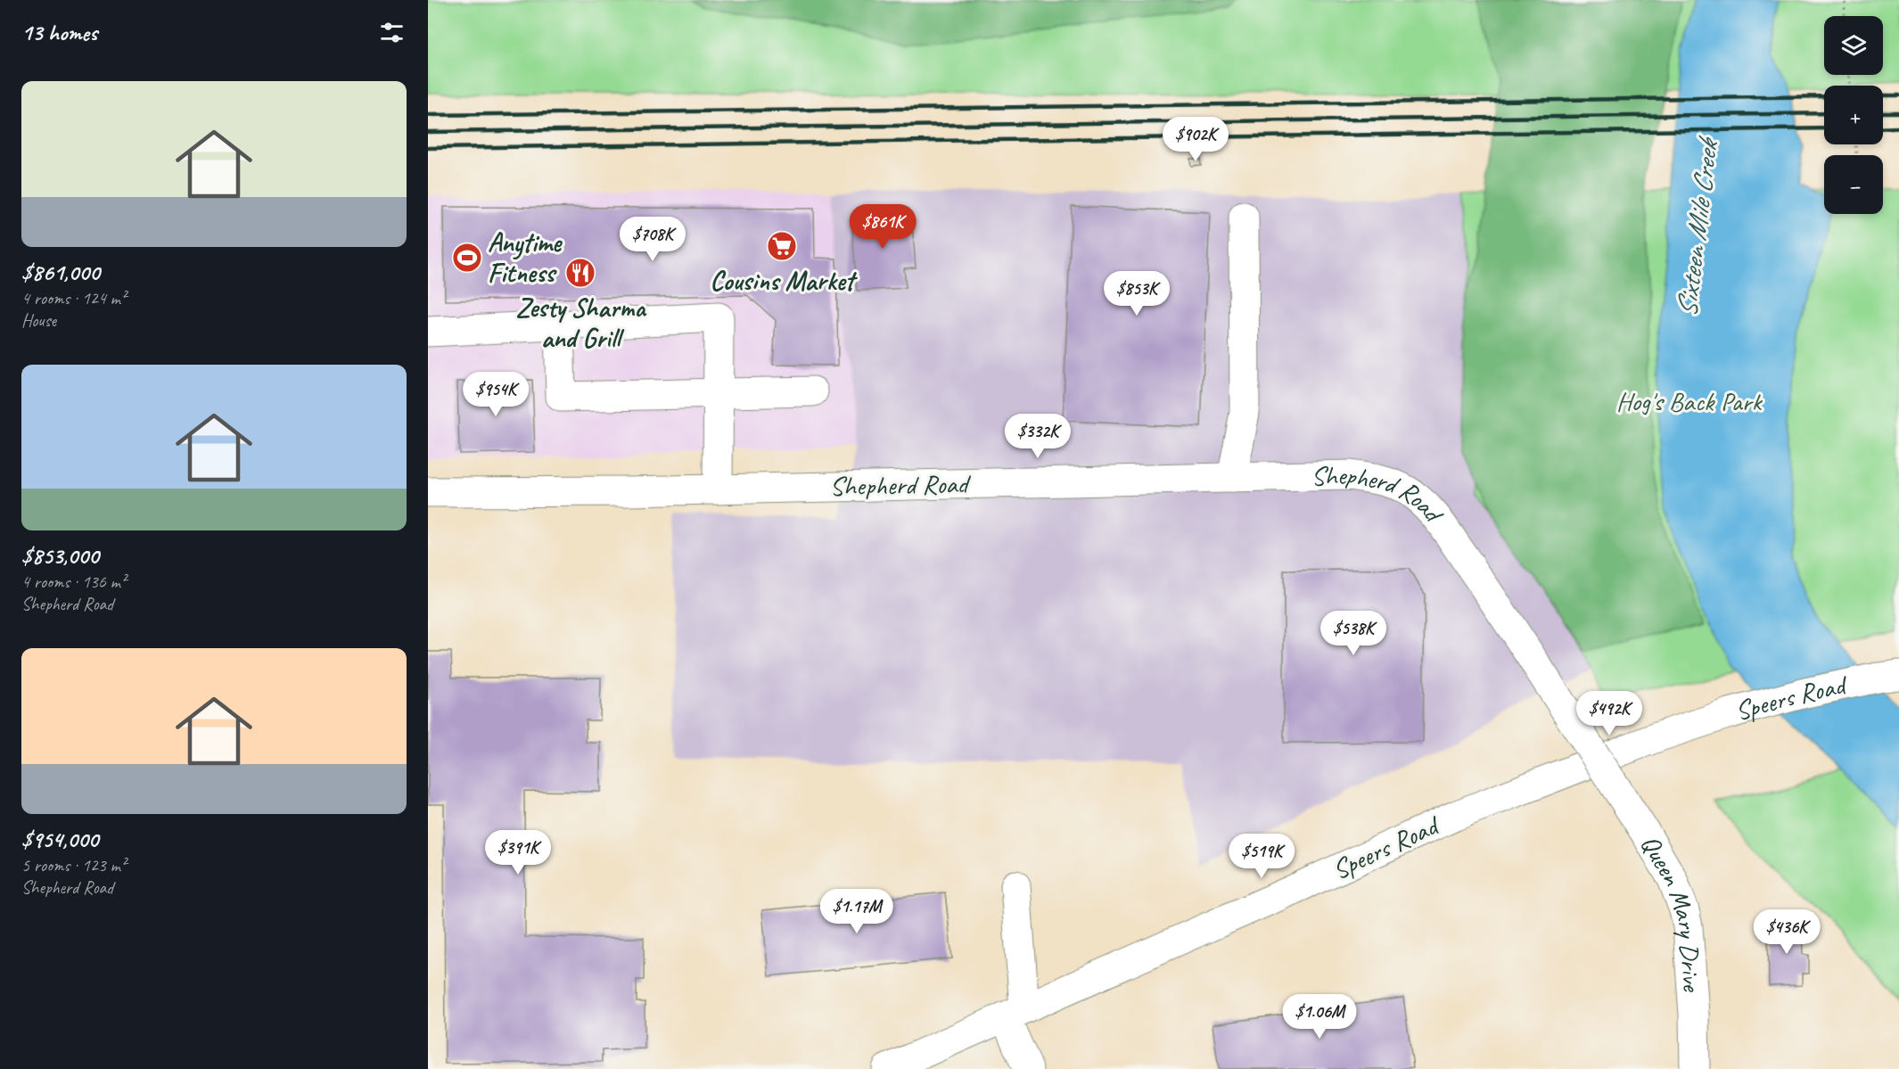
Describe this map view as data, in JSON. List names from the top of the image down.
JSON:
{
  "streets": {
    "street": ["Shepherd Road", "Speers Road", "Queen Mary Drive"]
  },
  "crossings": [
    ["Shepherd Road", "Queen Mary Drive"]
  ],
  "water": ["Sixteen Mile Creek"],
  "parks": ["Hog's Back Park"],
  "places": {
    "supermarket": ["Cousins Market"],
    "sports": ["Anytime Fitness"],
    "restaurant": ["Zesty Sharma and Grill"]
  },
  "page": {
    "heading": "13 homes",
    "map_buttons": ["+", "−"],
    "list": [
      {
        "name": "$861,000",
        "note": "4 rooms · 124 m² · House"
      },
      {
        "name": "$853,000",
        "note": "4 rooms · 136 m² · Shepherd Road"
      },
      {
        "name": "$954,000",
        "note": "5 rooms · 123 m² · Shepherd Road"
      }
    ],
    "price": [
      "$902K",
      "$861K",
      "$708K",
      "$853K",
      "$954K",
      "$332K",
      "$538K",
      "$492K",
      "$391K",
      "$519K",
      "$1.17M",
      "$436K",
      "$1.06M"
    ]
  }
}
